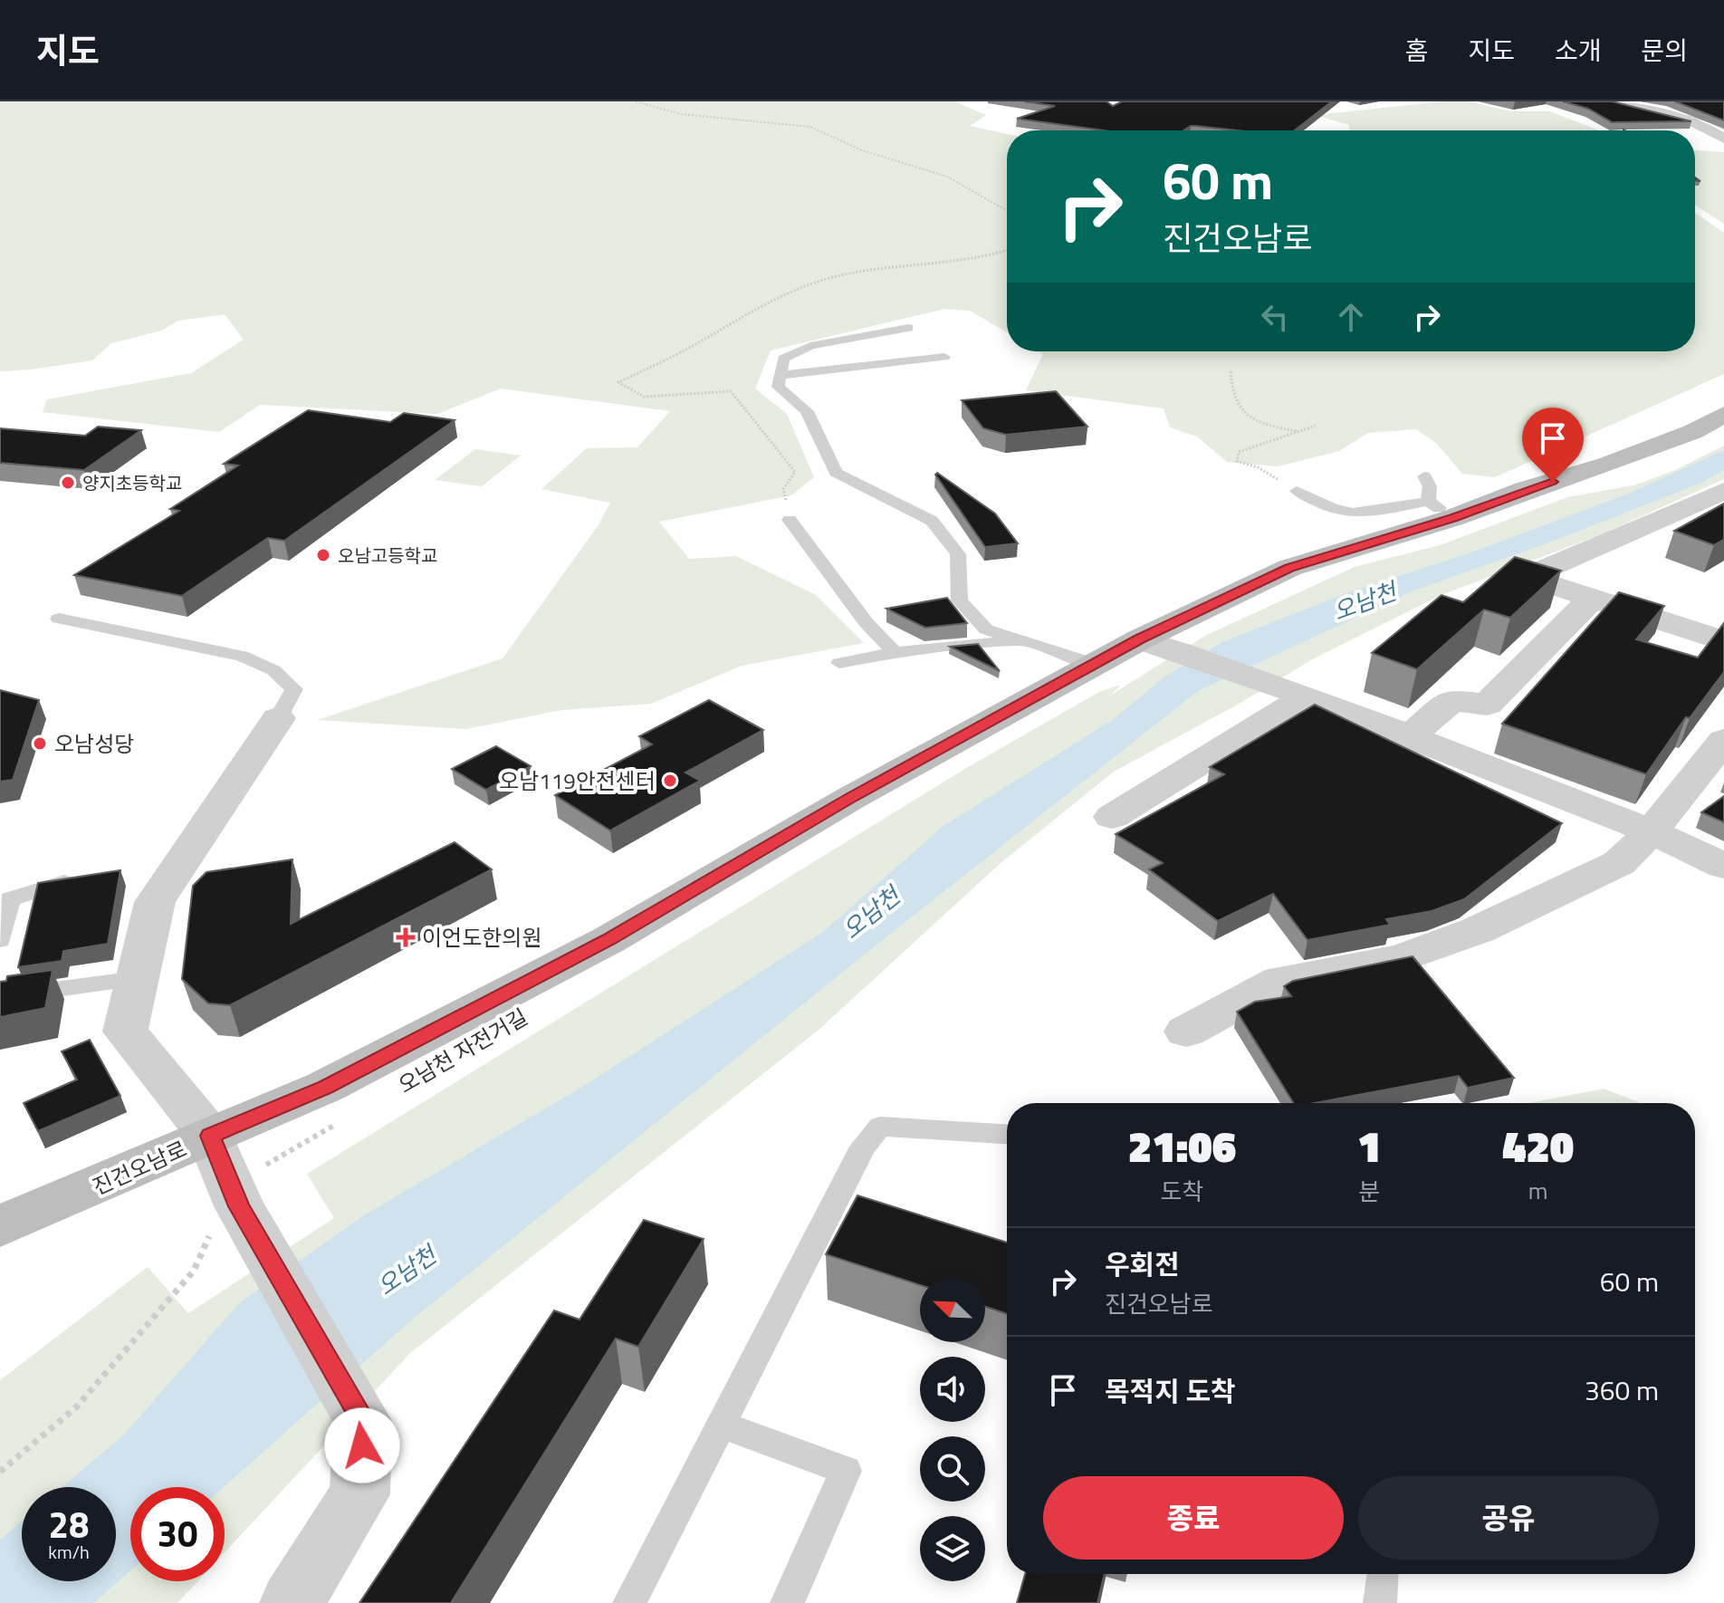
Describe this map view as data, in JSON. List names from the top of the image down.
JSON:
{
  "streets": {
    "main road": ["진건오남로"]
  },
  "water": ["오남천"],
  "places": {
    "other": [
      "양지초등학교",
      "오남고등학교",
      "오남성당",
      "오남119안전센터"
    ],
    "health": ["이언도한의원"]
  },
  "north": "top left",
  "page": {
    "header": "지도",
    "nav": [
      "홈",
      "지도",
      "소개",
      "문의"
    ],
    "turn": ["60 m", "진건오남로"],
    "eta": [
      "21:06",
      "도착",
      "1",
      "분",
      "420",
      "m"
    ],
    "list": [
      {
        "name": "우회전",
        "note": "진건오남로",
        "value": "60 m"
      },
      {
        "name": "목적지 도착",
        "value": "360 m"
      }
    ],
    "buttons": ["종료", "공유"],
    "speed": "28 km/h",
    "limit": "30"
  }
}
